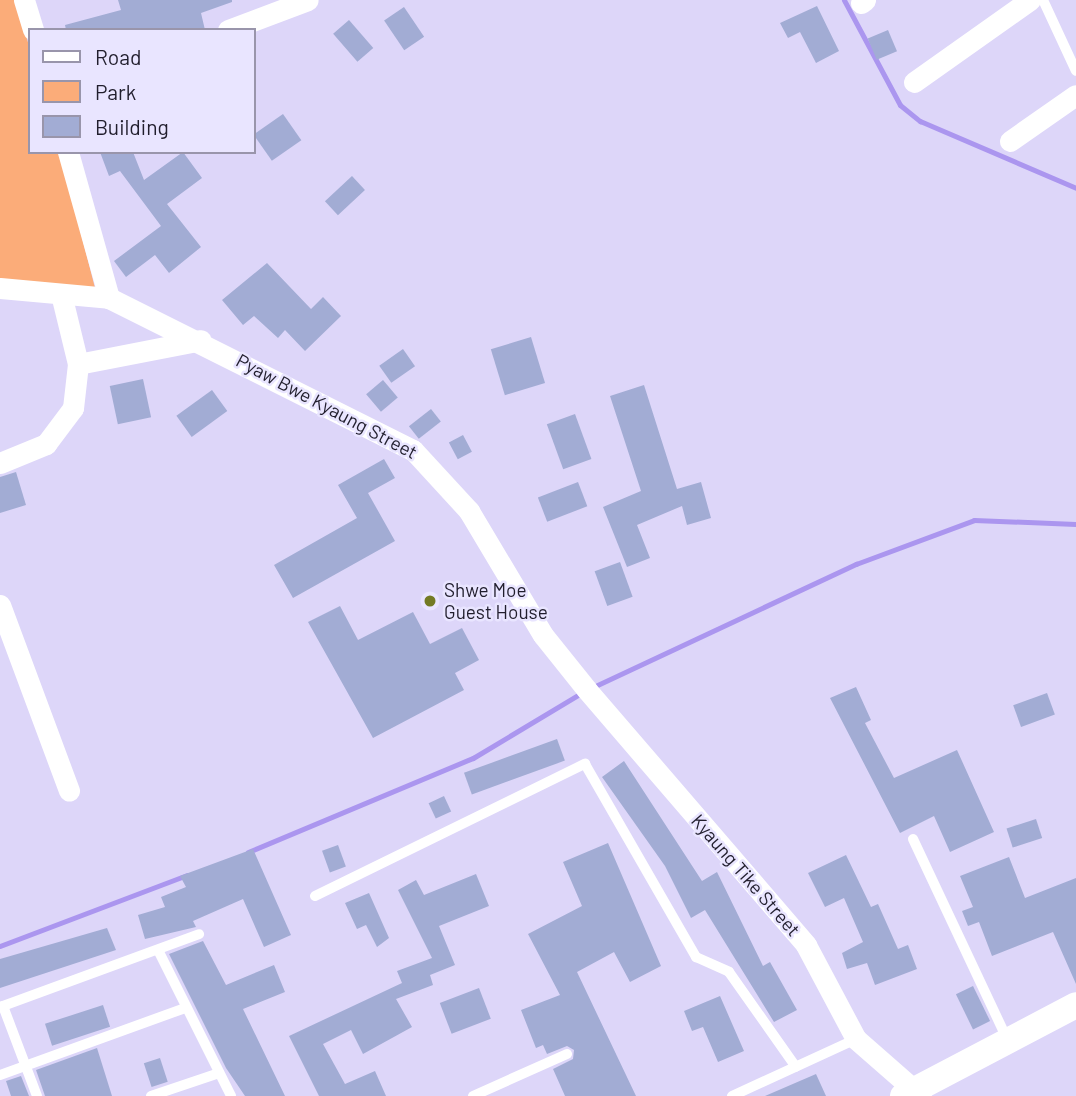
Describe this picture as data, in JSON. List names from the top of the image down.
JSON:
{
  "streets": {
    "street": ["Pyaw Bwe Kyaung Street", "Kyaung Tike Street"]
  },
  "crossings": [
    ["Pyaw Bwe Kyaung Street", "Kyaung Tike Street"]
  ],
  "places": ["Shwe Moe Guest House"],
  "legend": ["Road", "Park", "Building"]
}
